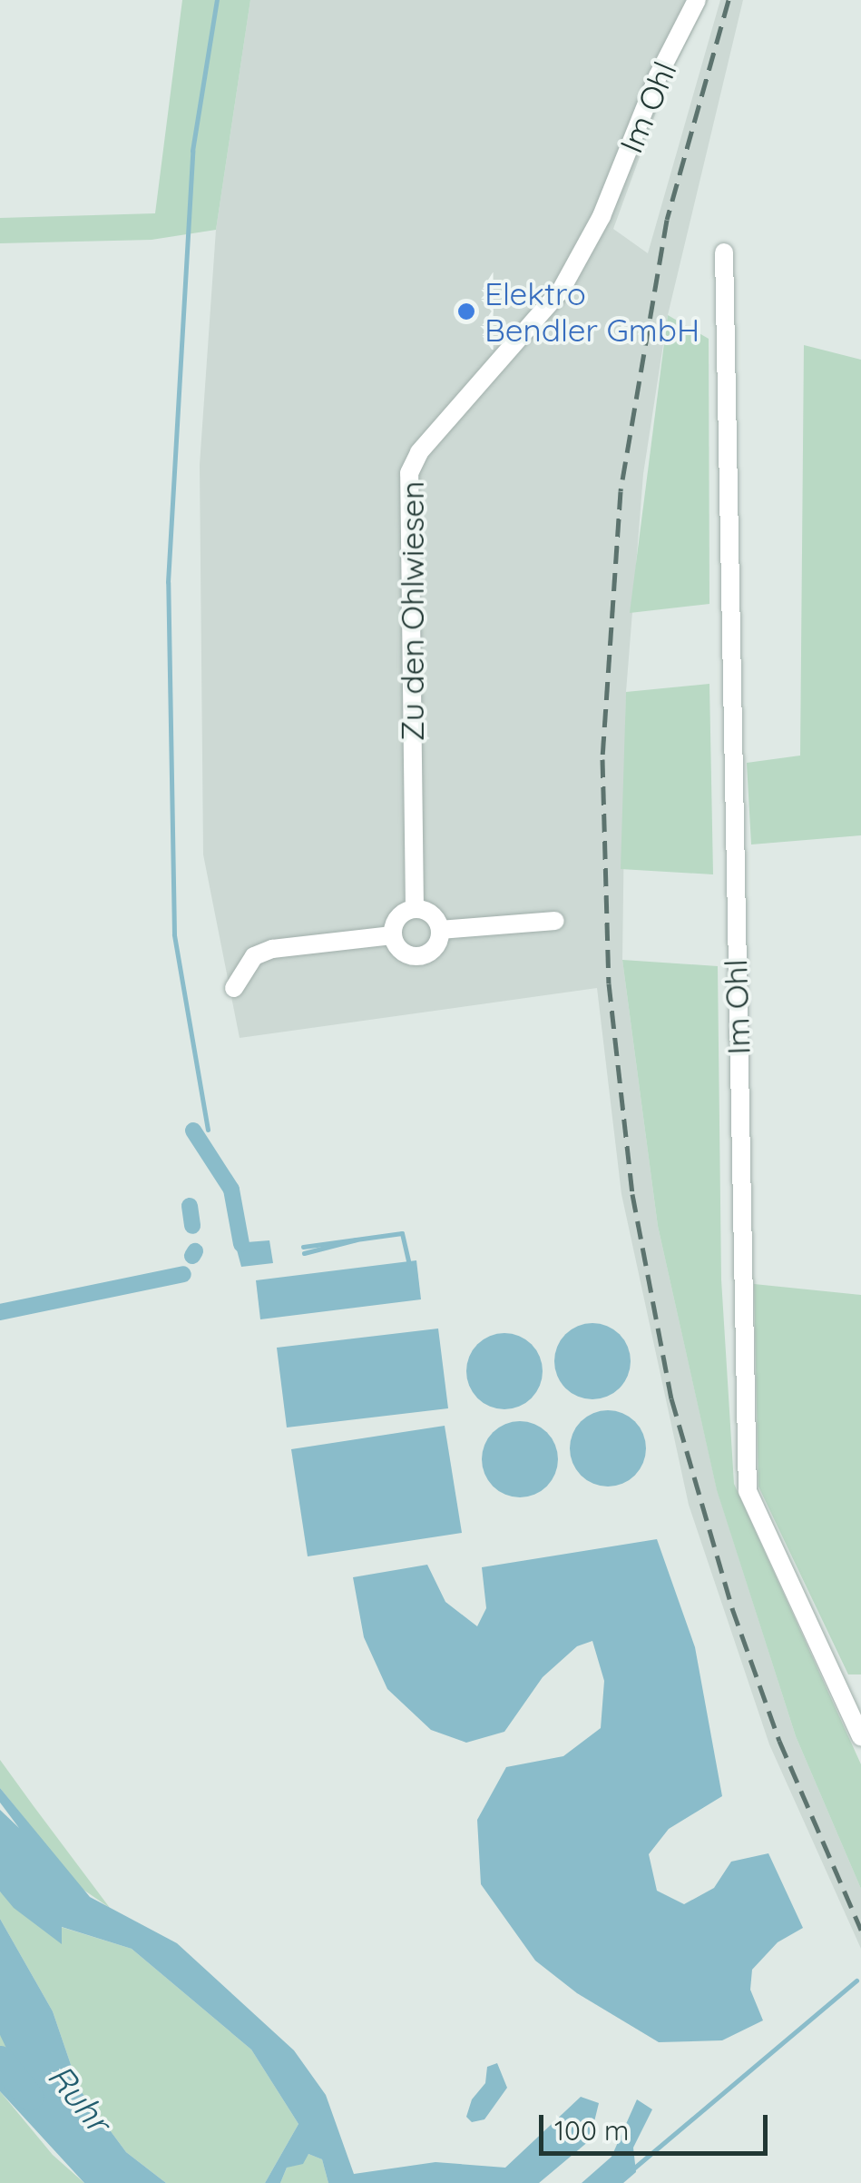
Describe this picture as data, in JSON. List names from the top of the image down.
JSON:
{
  "streets": {
    "street": ["Im Ohl", "Zu den Ohlwiesen"]
  },
  "crossings": [
    ["Im Ohl", "Zu den Ohlwiesen"]
  ],
  "water": ["Ruhr"],
  "places": ["Elektro Bendler GmbH"],
  "scale_bar": "100 m"
}
